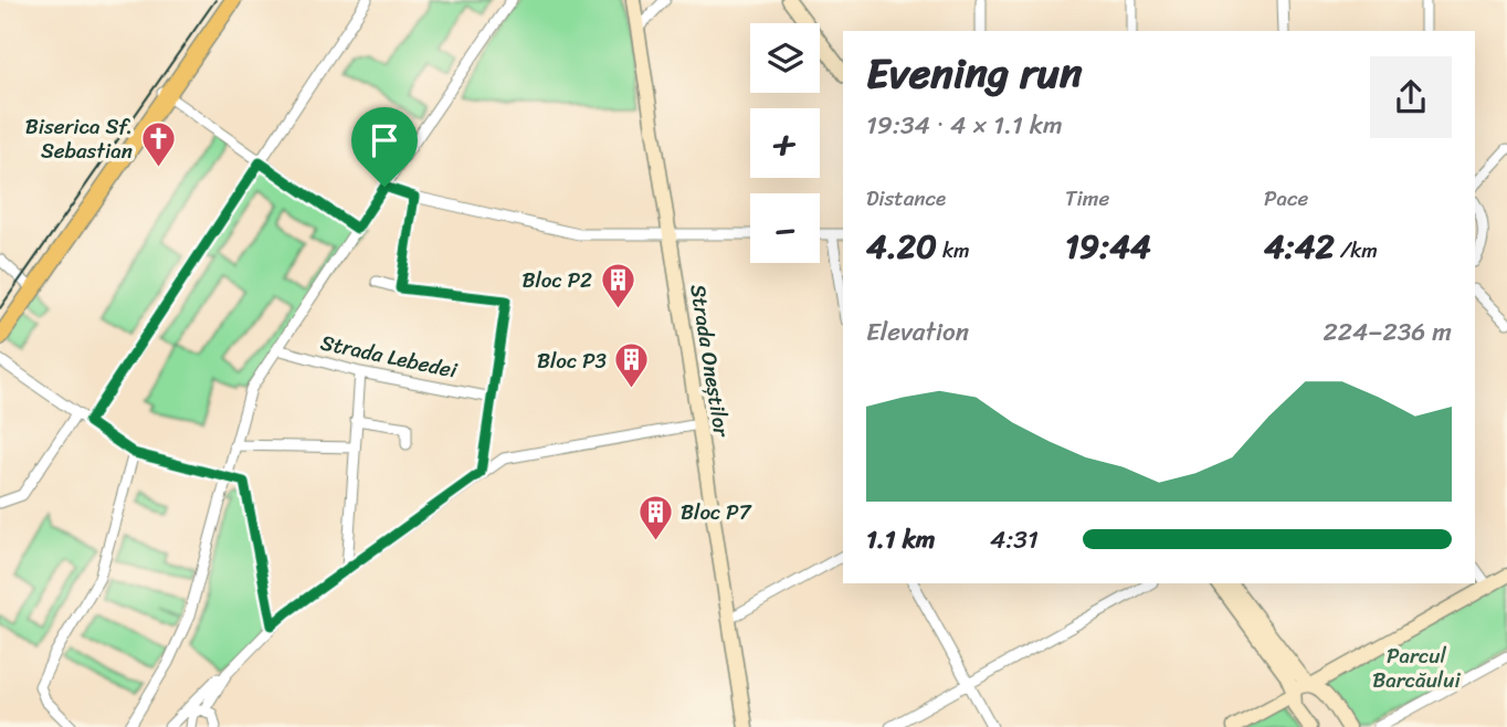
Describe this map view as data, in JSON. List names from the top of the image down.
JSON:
{
  "streets": {
    "street": ["Strada Lebedei", "Strada Oneștilor"]
  },
  "parks": ["Parcul Barcăului"],
  "places": {
    "church": ["Biserica Sf. Sebastian"],
    "building": ["Bloc P2", "Bloc P3", "Bloc P7"]
  },
  "page": {
    "map_buttons": ["+", "−"],
    "heading": ["Evening run", "19:34 · 4 × 1.1 km"],
    "stats": [
      ["Distance", "4.20 km"],
      ["Time", "19:44"],
      ["Pace", "4:42 /km"]
    ],
    "chart": ["Elevation", "224–236 m"],
    "list": [
      {
        "name": "1.1 km",
        "note": "4:31"
      }
    ]
  }
}
